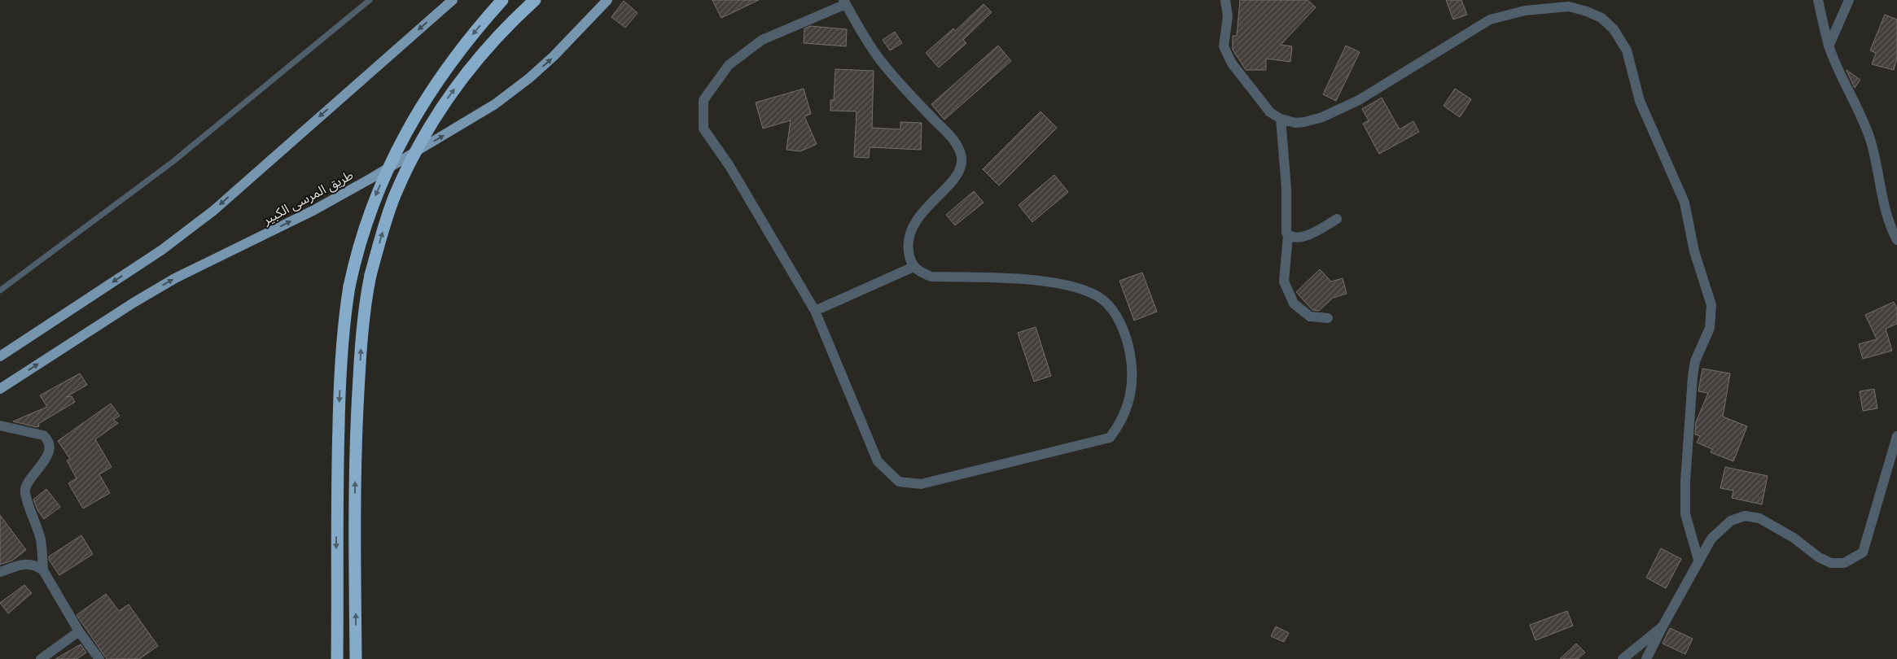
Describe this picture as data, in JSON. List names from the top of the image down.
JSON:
{
  "streets": {
    "main road": ["طريق المرسى الكبير"]
  }
}
